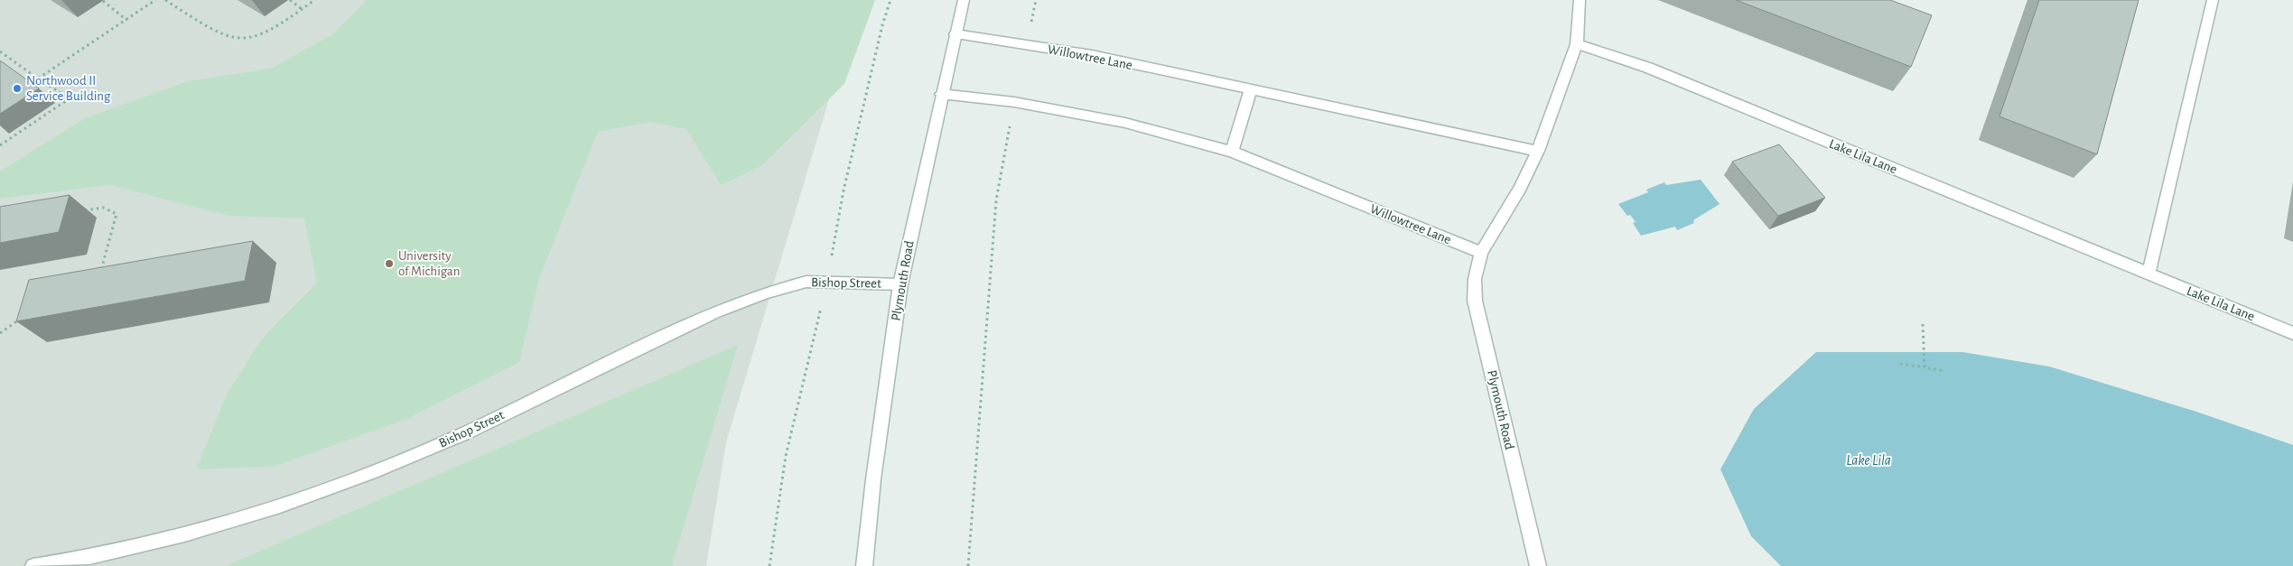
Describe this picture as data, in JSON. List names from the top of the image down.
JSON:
{
  "streets": {
    "street": [
      "Willowtree Lane",
      "Lake Lila Lane",
      "Plymouth Road",
      "Bishop Street"
    ]
  },
  "crossings": [
    ["Willowtree Lane", "Plymouth Road"],
    ["Plymouth Road", "Bishop Street"]
  ],
  "water": ["Lake Lila"],
  "places": ["Northwood II Service Building", "University of Michigan"]
}
